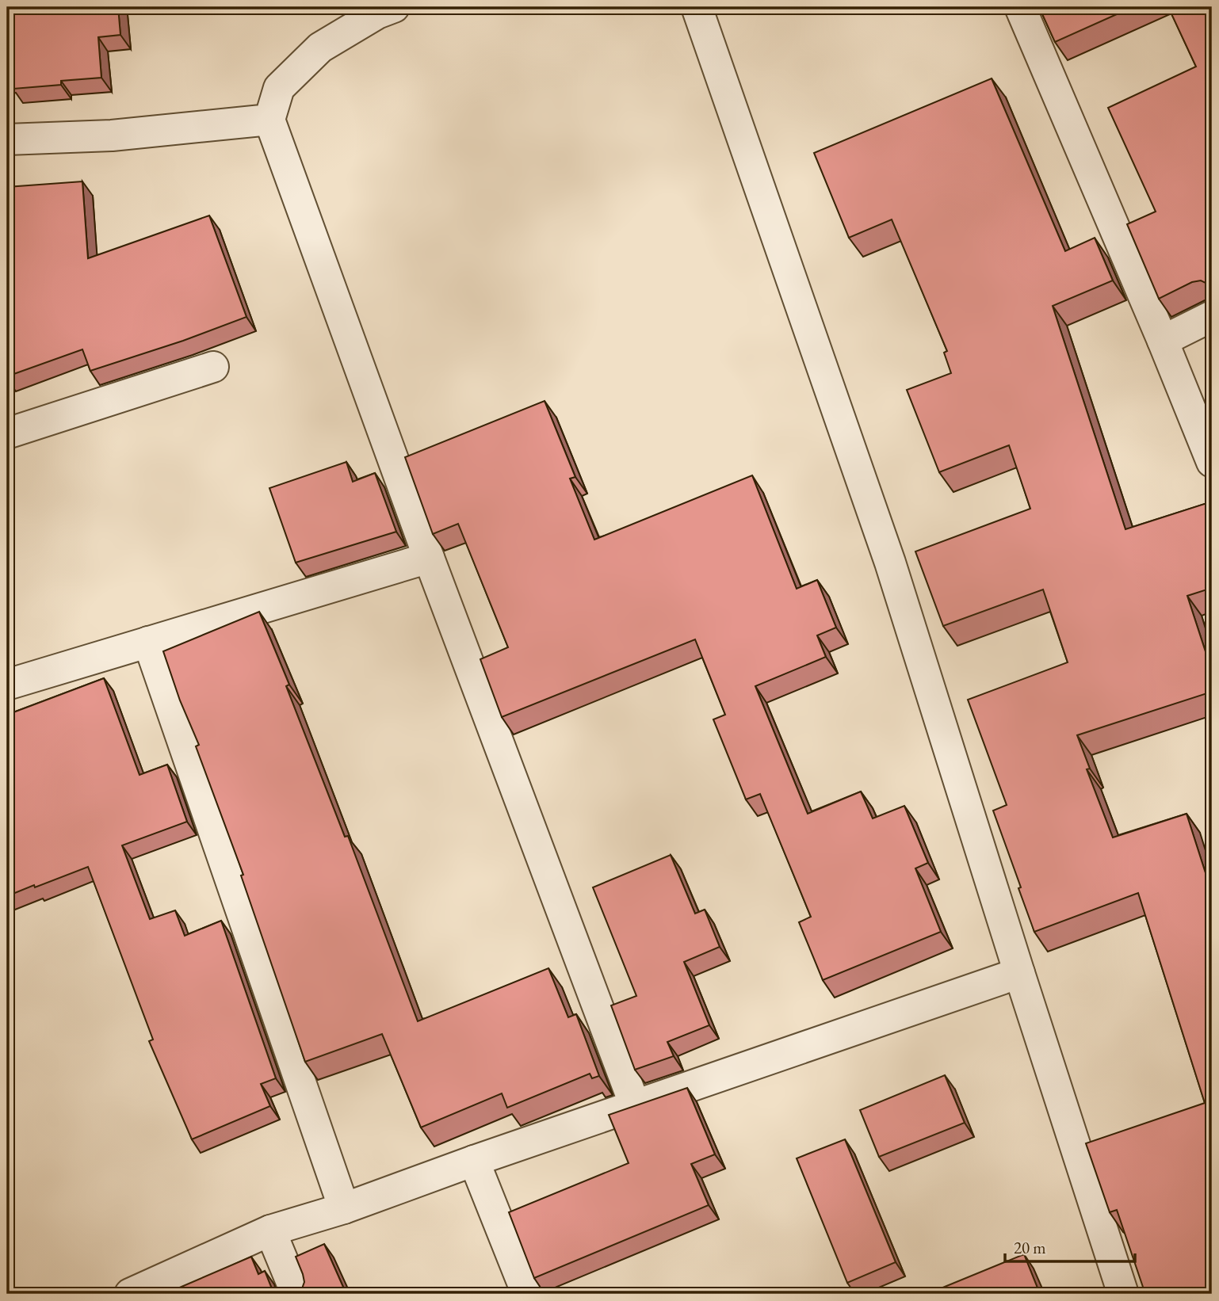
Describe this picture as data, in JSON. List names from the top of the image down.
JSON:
{
  "scale_bar": "20 m"
}
